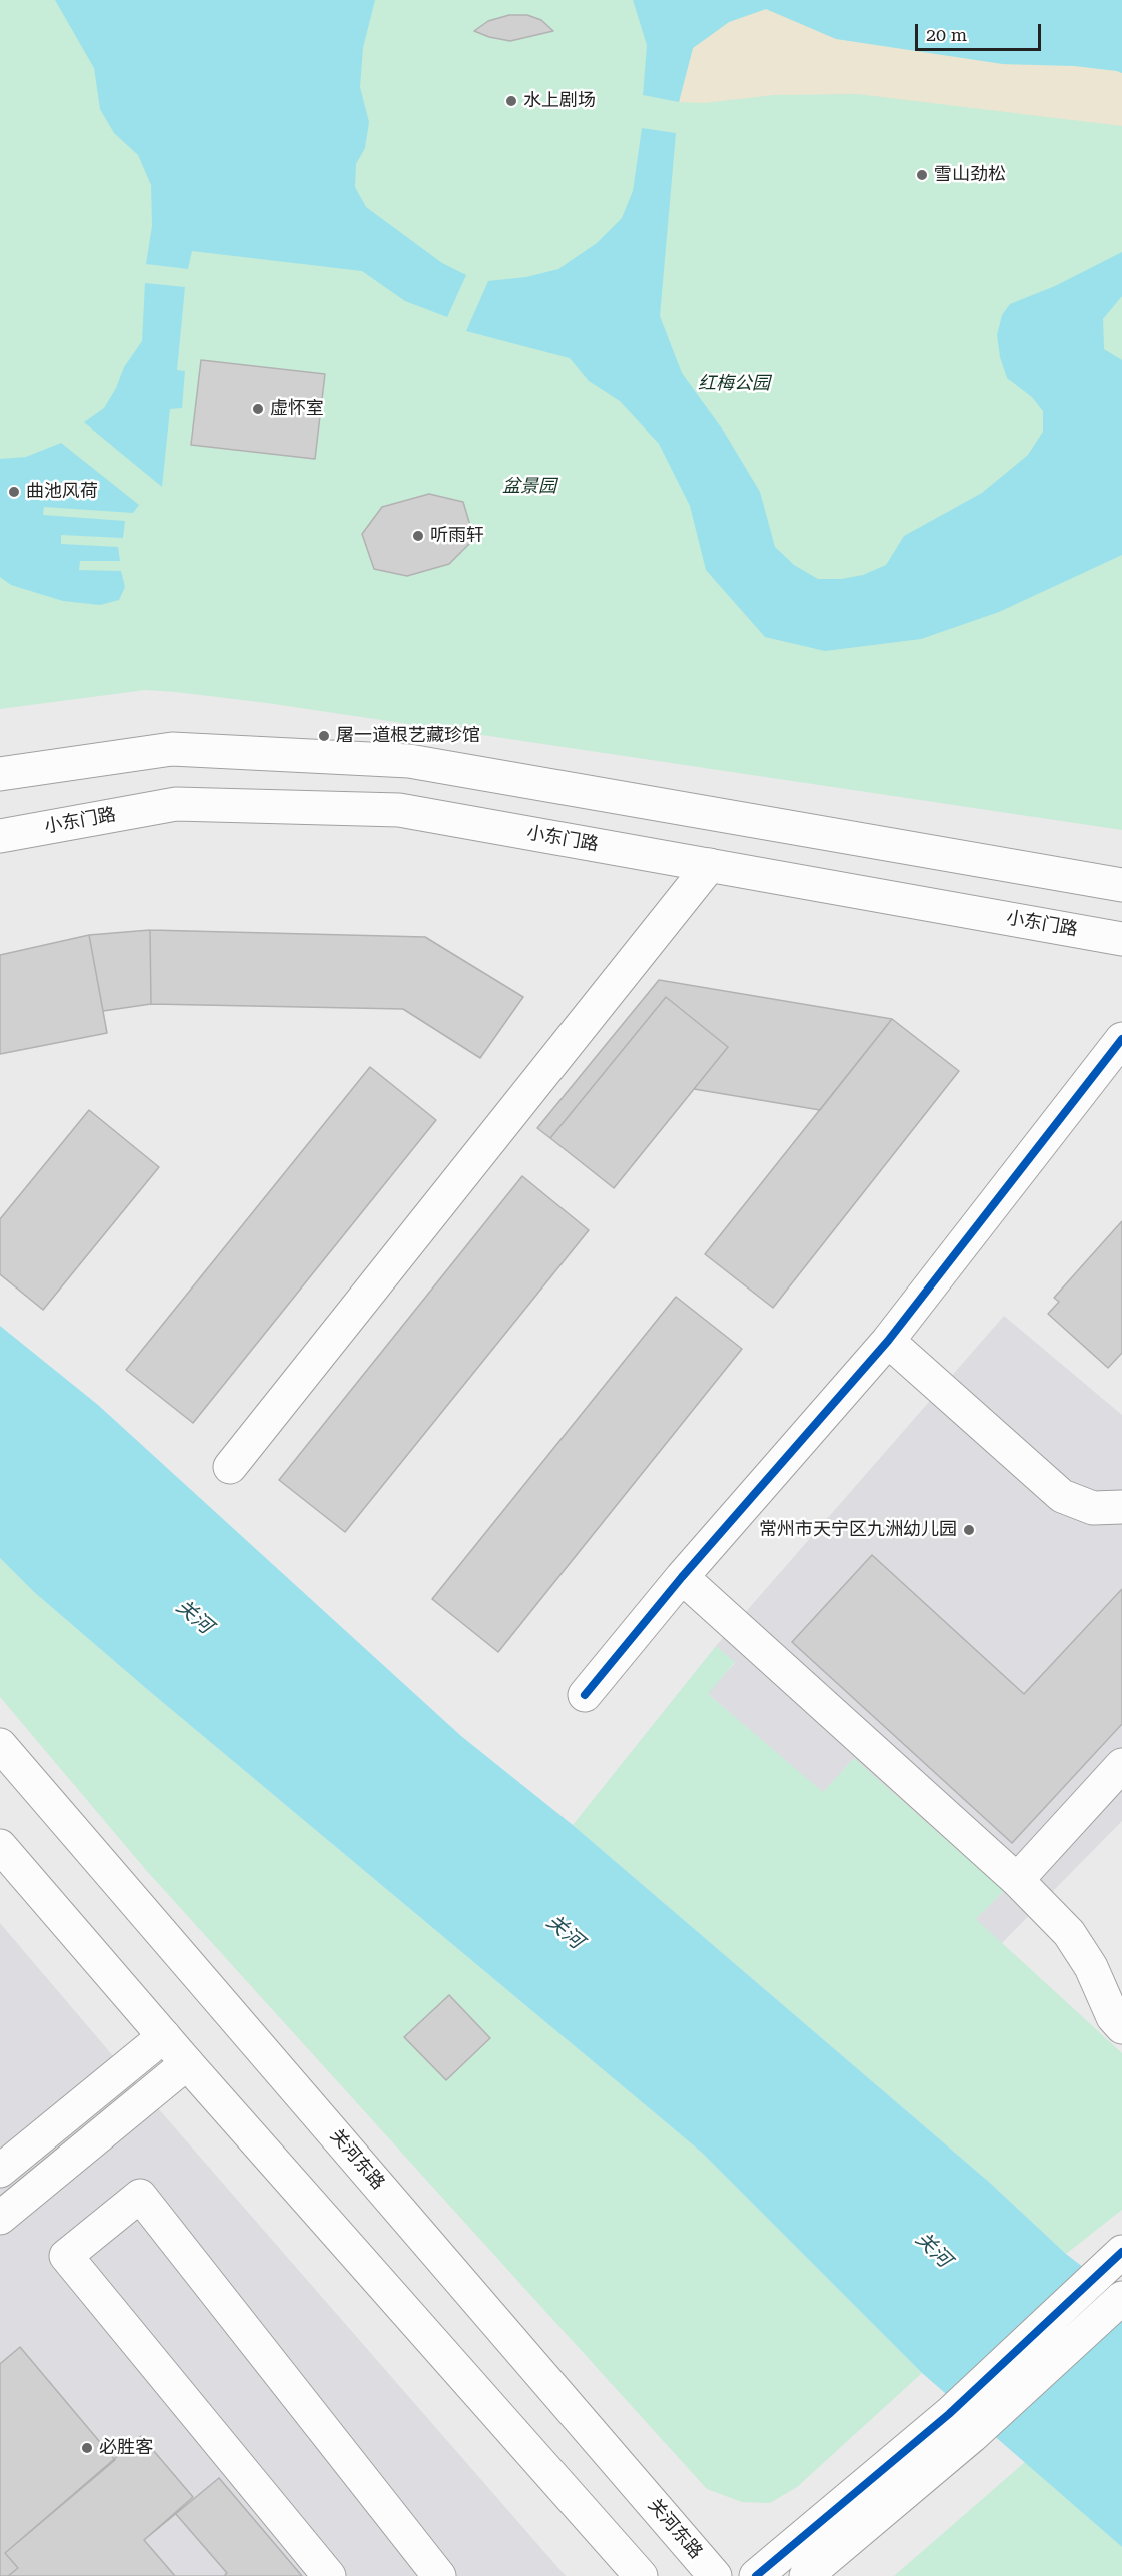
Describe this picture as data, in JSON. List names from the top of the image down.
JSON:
{
  "streets": {
    "main road": ["小东门路", "关河东路"]
  },
  "water": ["关河"],
  "parks": ["红梅公园", "盆景园"],
  "places": [
    "水上剧场",
    "雪山劲松",
    "虚怀室",
    "曲池风荷",
    "听雨轩",
    "屠一道根艺藏珍馆",
    "常州市天宁区九洲幼儿园",
    "必胜客"
  ],
  "scale_bar": "20 m"
}
